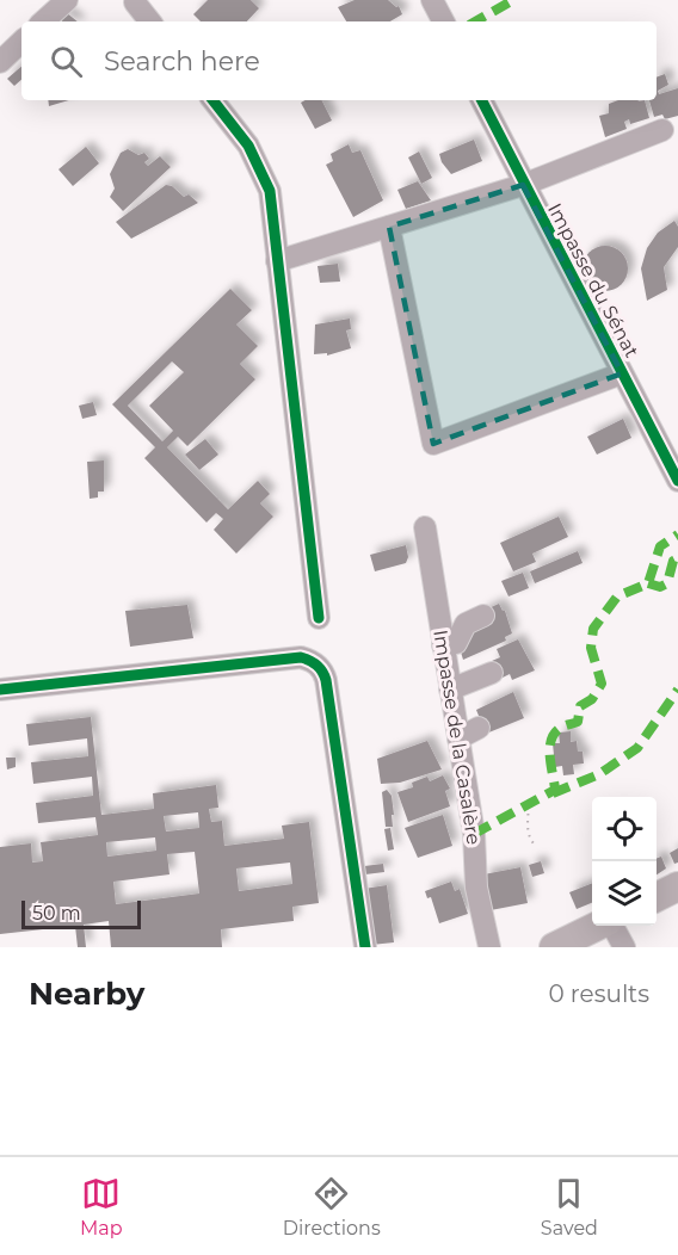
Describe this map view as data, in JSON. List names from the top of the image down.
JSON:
{
  "streets": {
    "street": ["Impasse du Sénat", "Impasse de la Casalère"]
  },
  "scale_bar": "50 m",
  "page": {
    "search": "Search here",
    "scale": "50 m",
    "heading": ["Nearby", "0 results"],
    "nav": ["Map", "Directions", "Saved"]
  }
}
